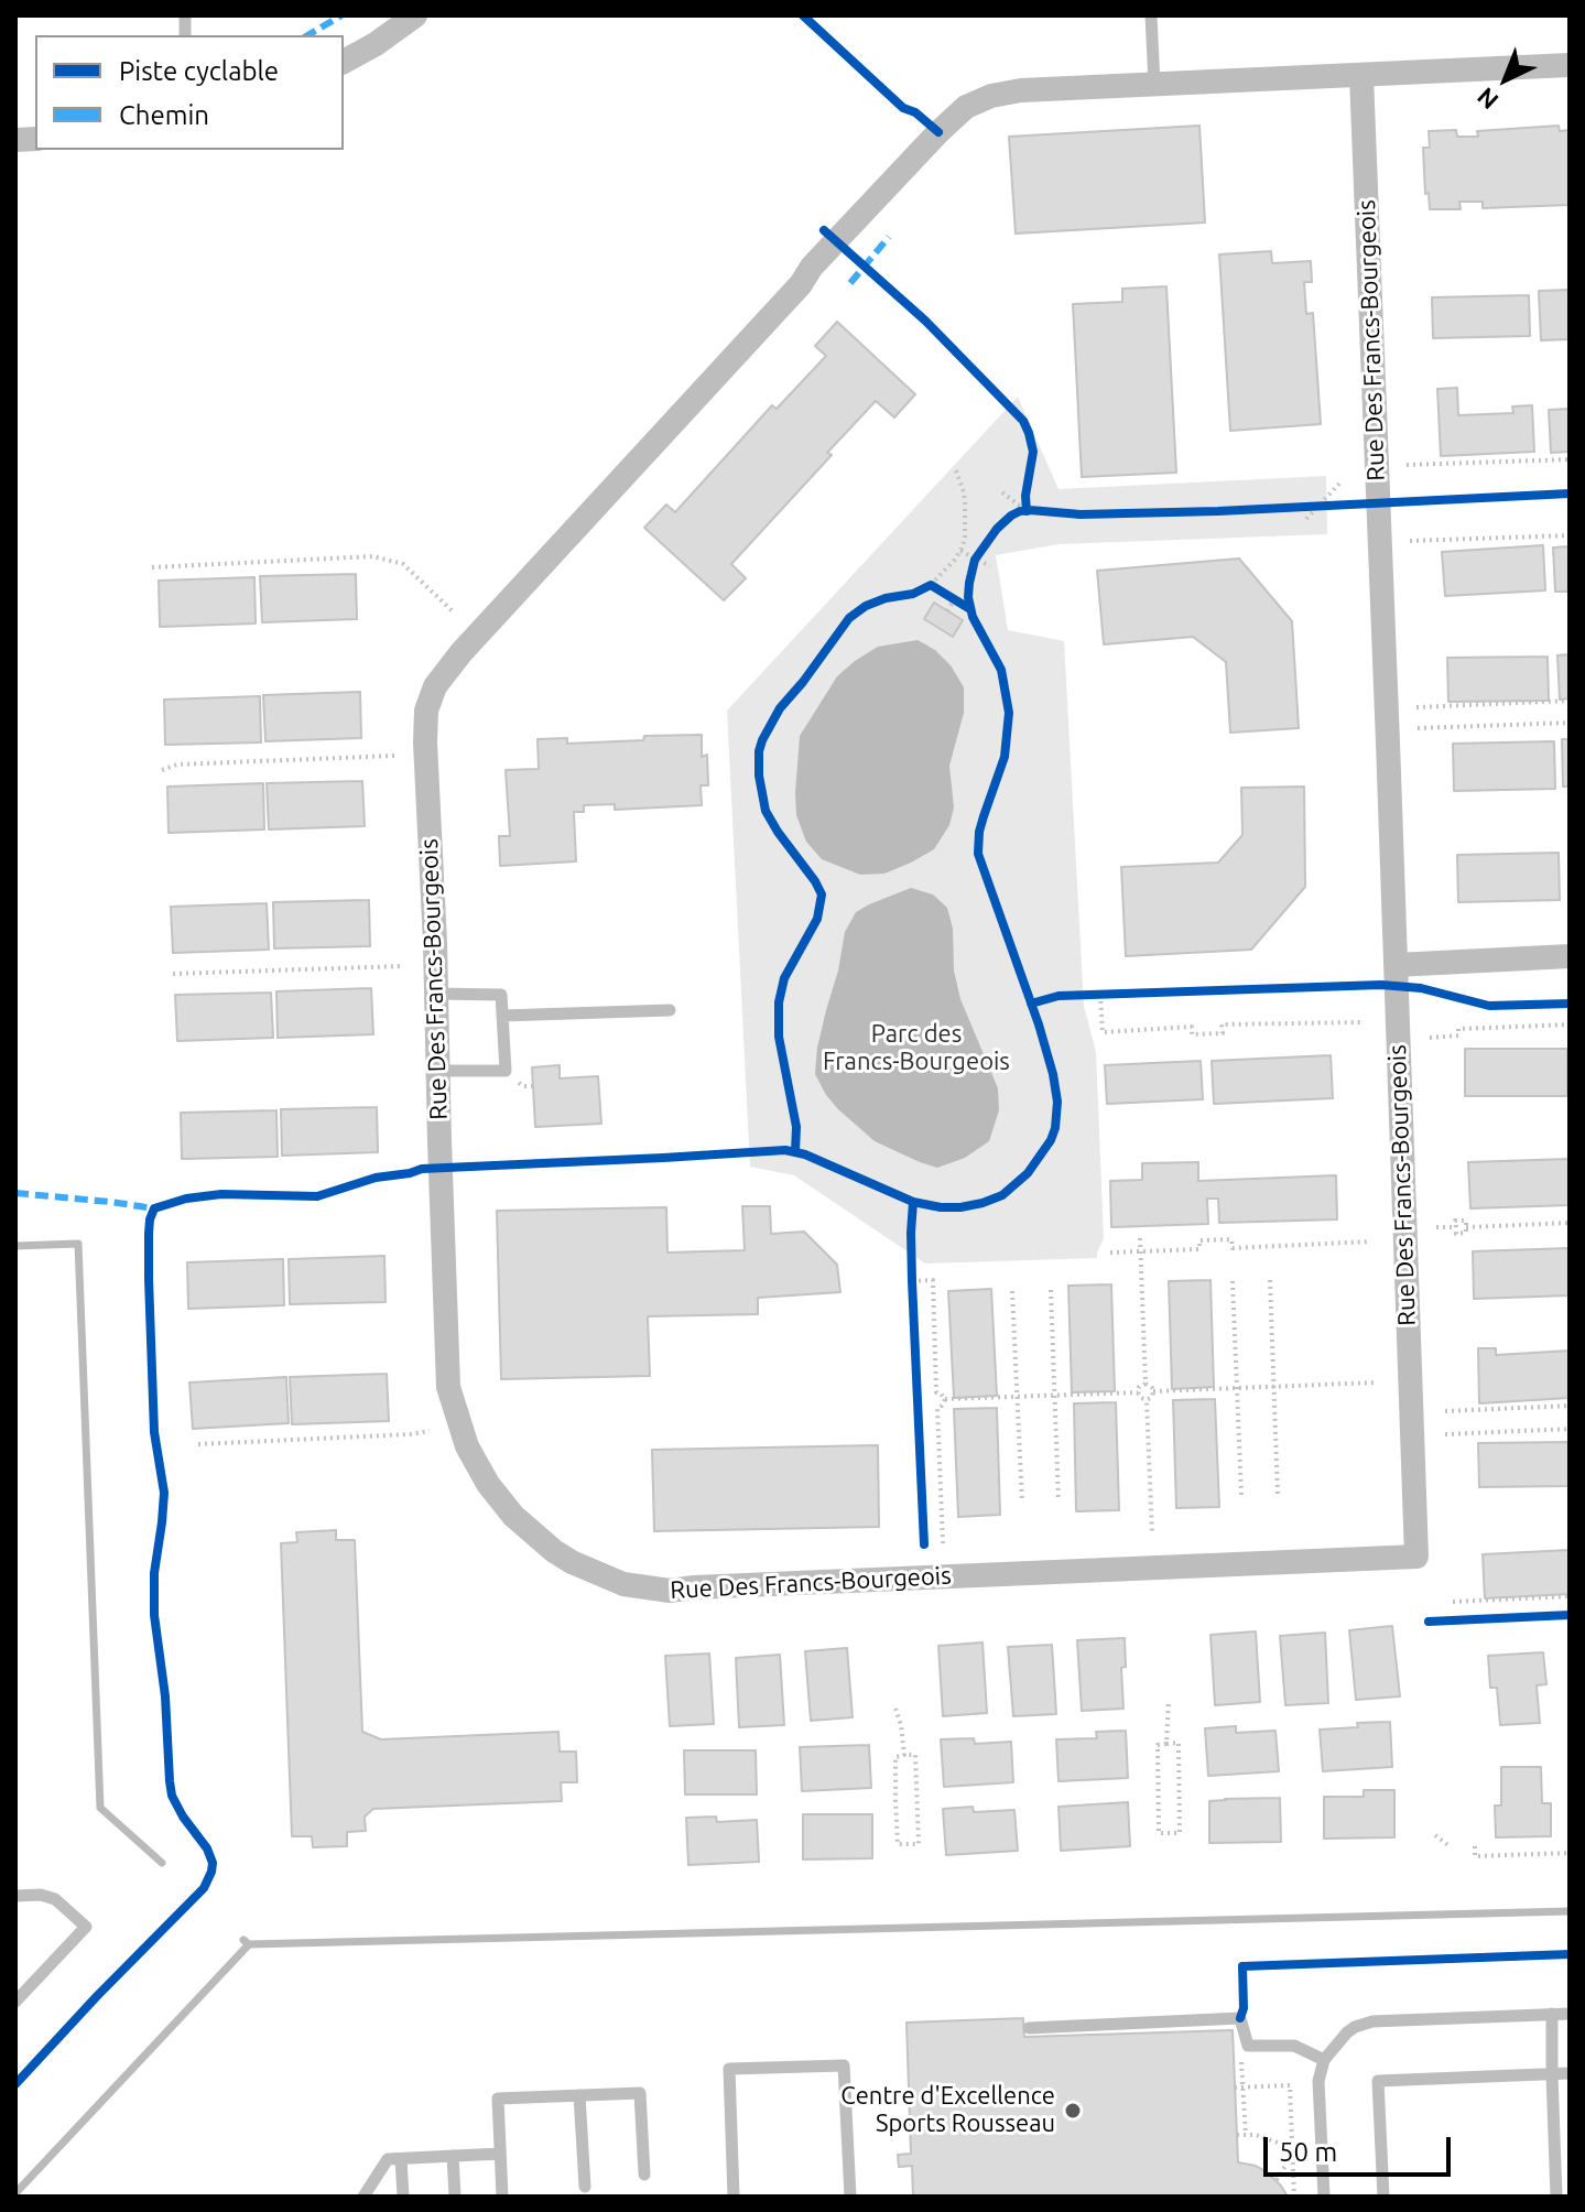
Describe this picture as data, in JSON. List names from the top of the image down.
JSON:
{
  "streets": {
    "street": ["Rue Des Francs-Bourgeois"]
  },
  "parks": ["Parc des Francs-Bourgeois"],
  "places": ["Centre d'Excellence Sports Rousseau"],
  "legend": ["Piste cyclable", "Chemin"],
  "scale_bar": "50 m",
  "north": "bottom left"
}
